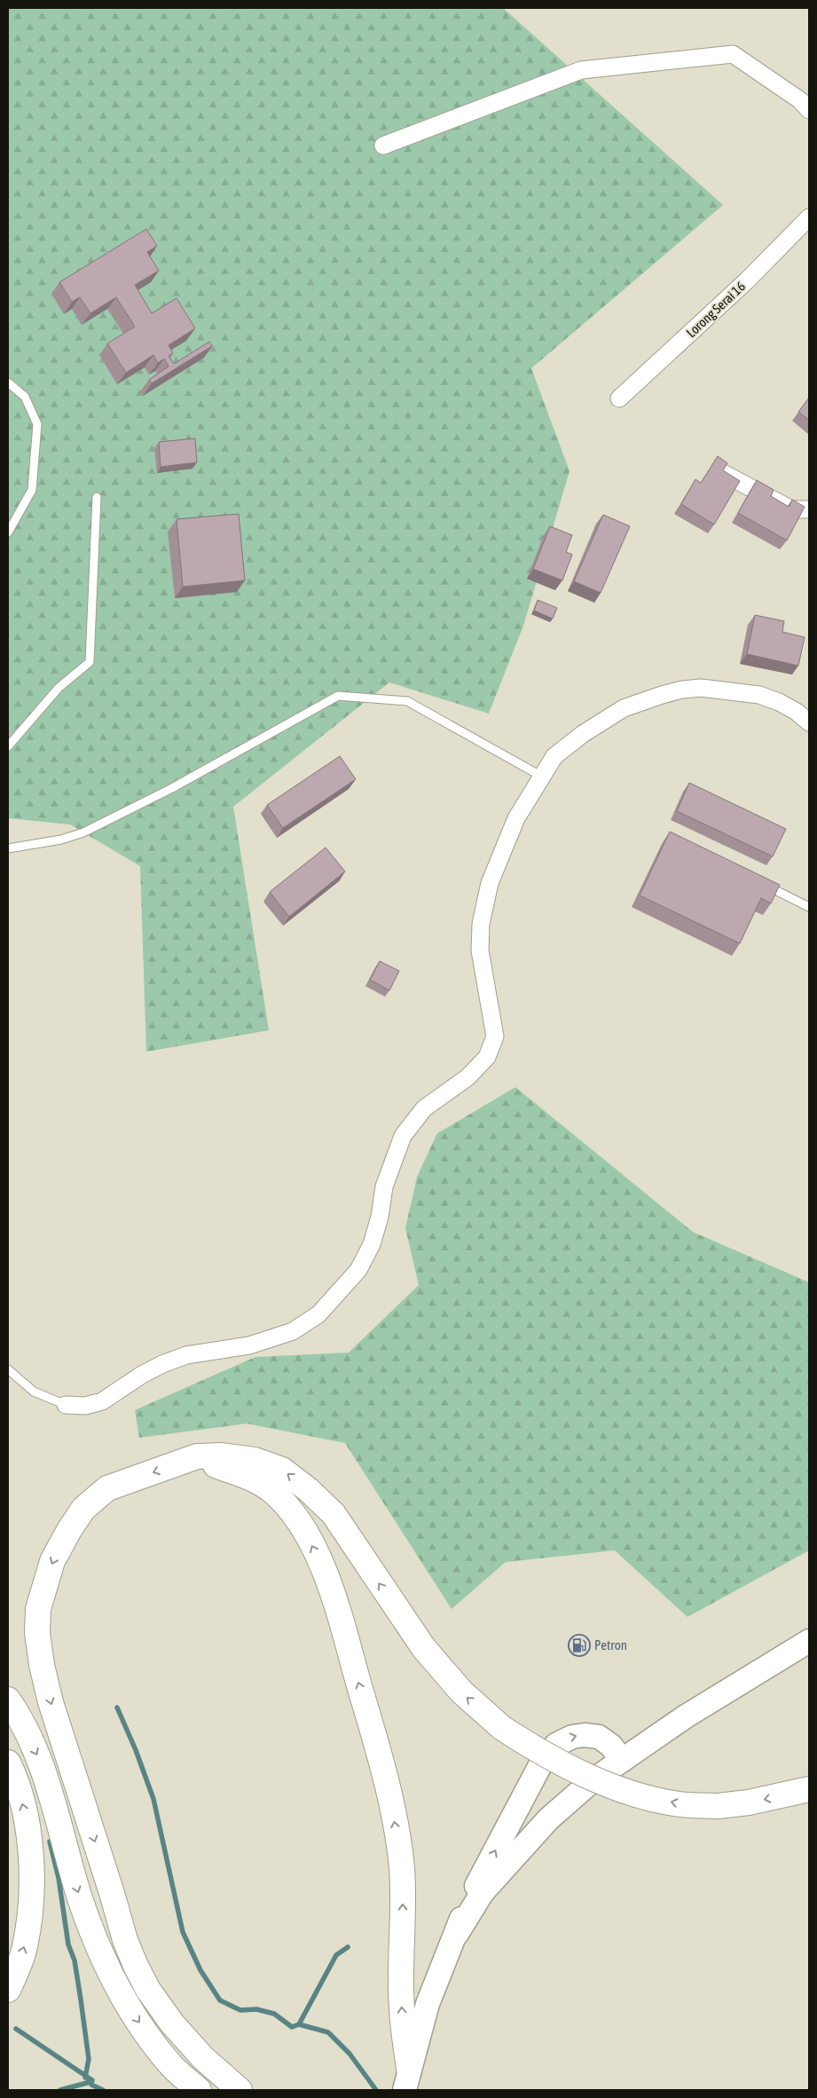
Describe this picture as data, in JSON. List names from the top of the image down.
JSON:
{
  "streets": {
    "street": ["Lorong Serai 16"]
  },
  "places": {
    "fuel station": ["Petron"]
  }
}
